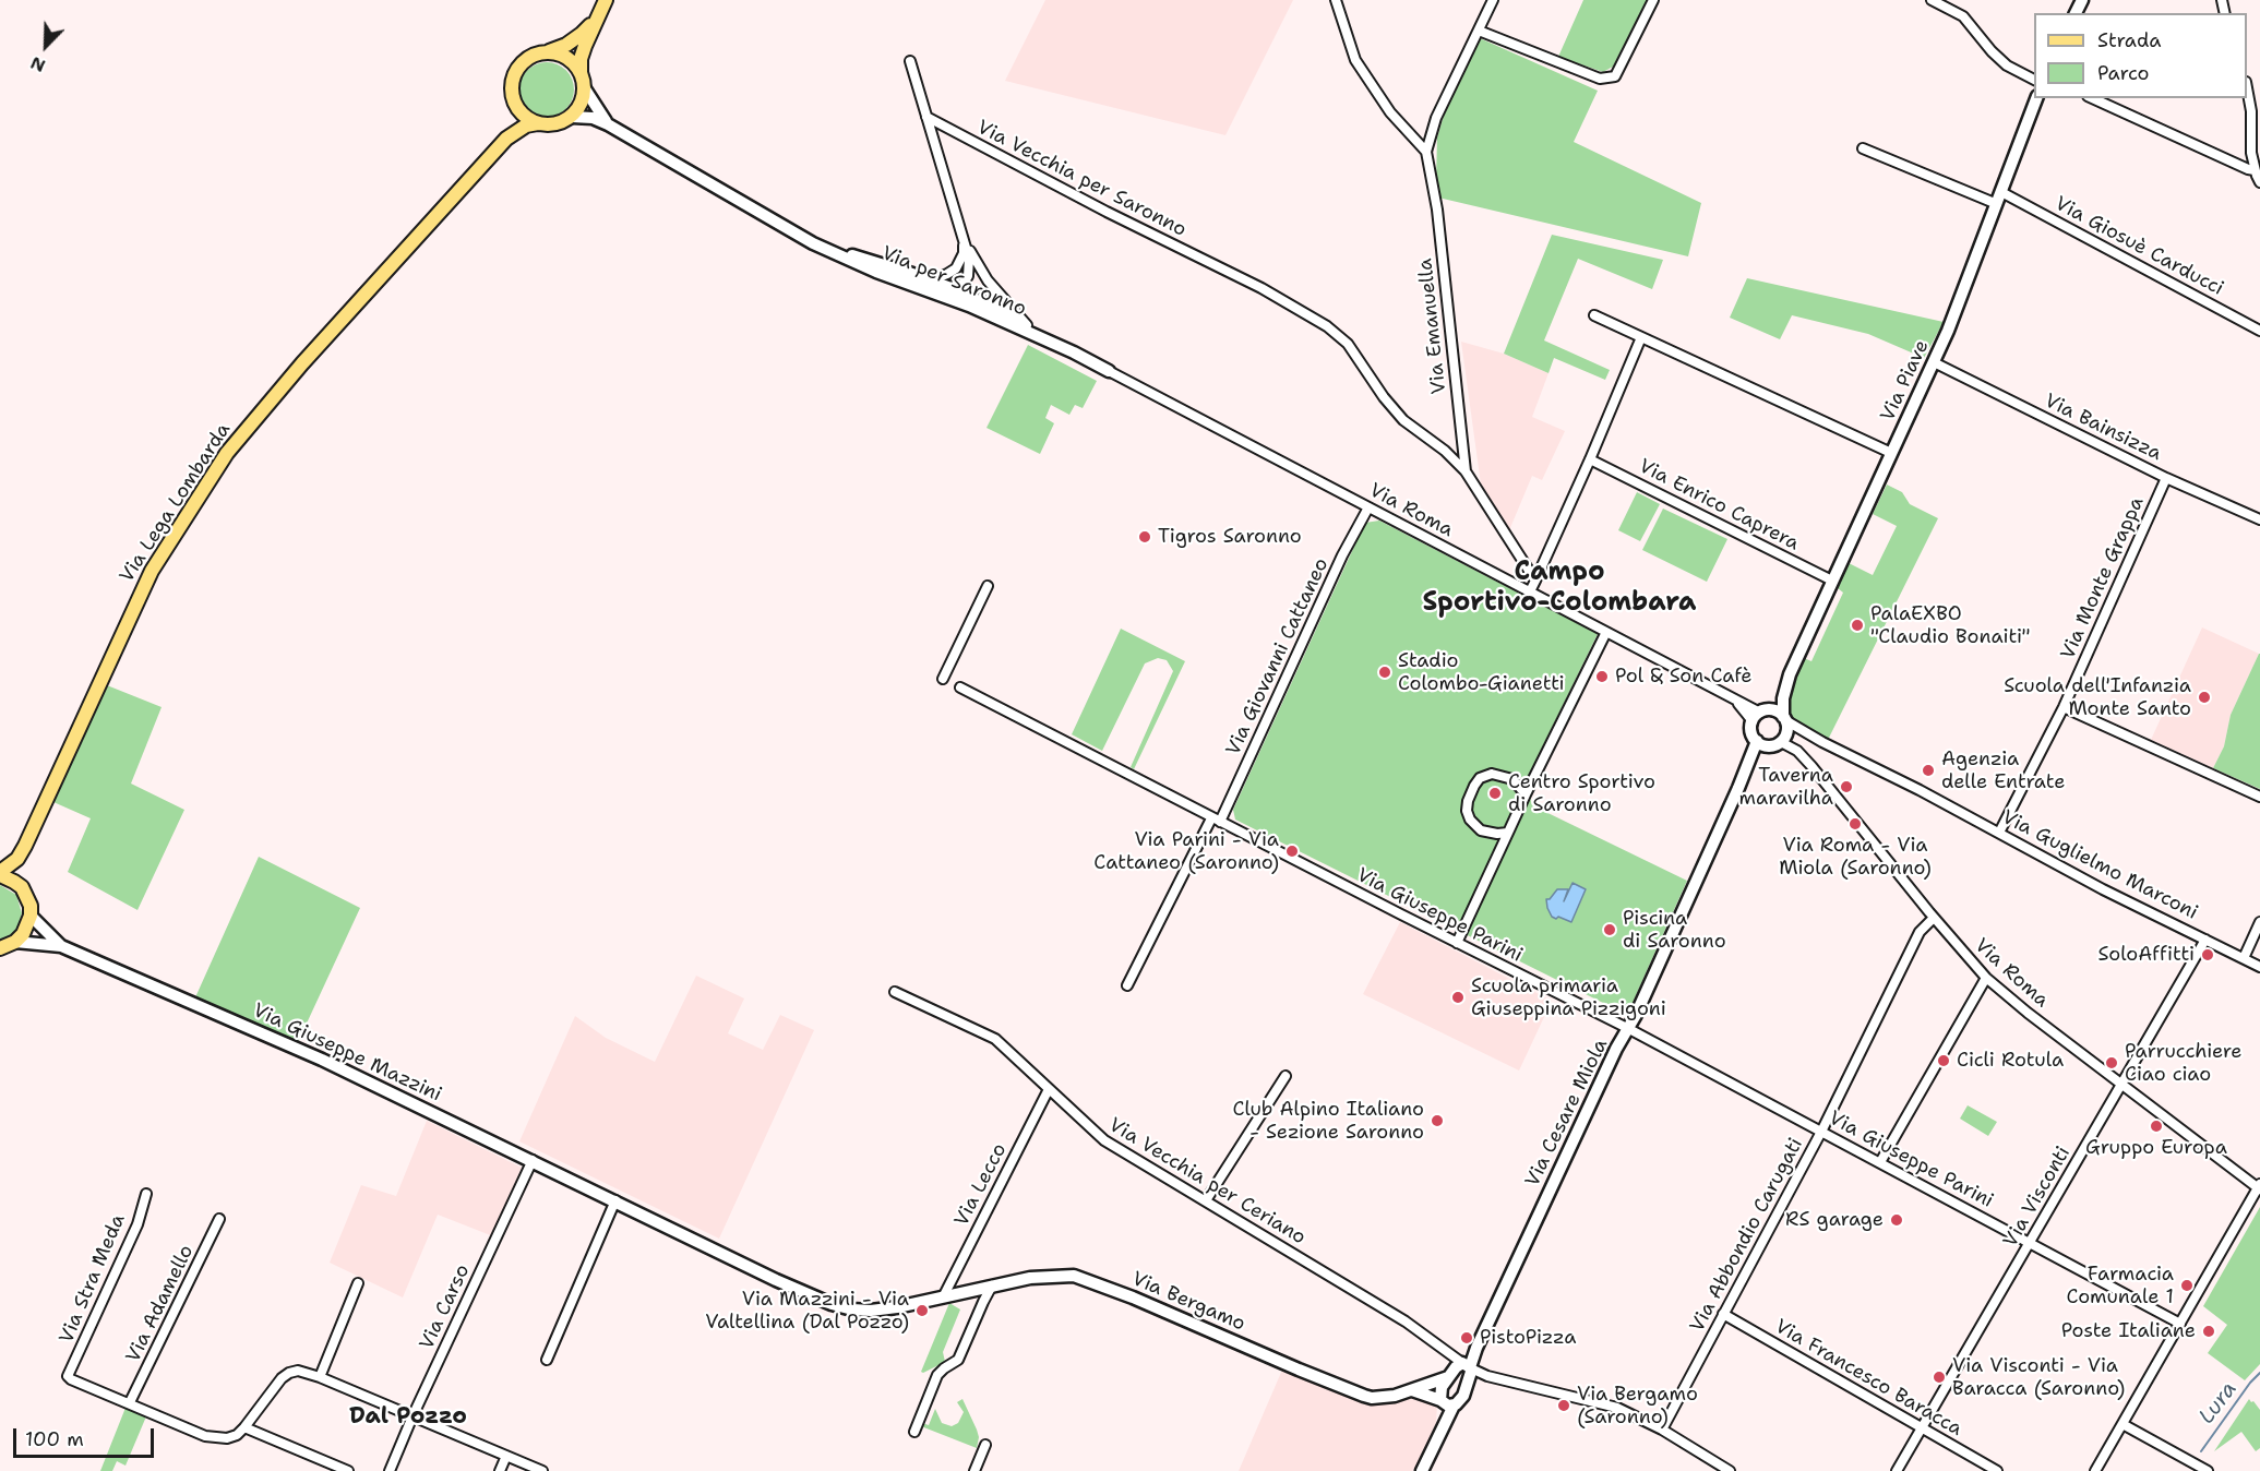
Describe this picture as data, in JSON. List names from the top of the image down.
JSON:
{
  "streets": {
    "main road": ["Via Lega Lombarda"],
    "street": [
      "Via Vecchia per Saronno",
      "Via Giosuè Carducci",
      "Via per Saronno",
      "Via Emanuella",
      "Via Piave",
      "Via Bainsizza",
      "Via Enrico Caprera",
      "Via Roma",
      "Via Monte Grappa",
      "Via Giovanni Cattaneo",
      "Via Guglielmo Marconi",
      "Via Giuseppe Parini",
      "Via Giuseppe Mazzini",
      "Via Cesare Miola",
      "Via Vecchia per Ceriano",
      "Via Lecco",
      "Via Visconti",
      "Via Abbondio Carugati",
      "Via Stra Meda",
      "Via Bergamo",
      "Via Adamello",
      "Via Carso",
      "Via Francesco Baracca"
    ]
  },
  "crossings": [
    ["Via Vecchia per Saronno", "Via Emanuella"],
    ["Via Giosuè Carducci", "Via Piave"],
    ["Via per Saronno", "Via Lega Lombarda"],
    ["Via per Saronno", "Via Roma"],
    ["Via Piave", "Via Bainsizza"],
    ["Via Piave", "Via Enrico Caprera"],
    ["Via Piave", "Via Roma"],
    ["Via Piave", "Via Guglielmo Marconi"],
    ["Via Piave", "Via Cesare Miola"],
    ["Via Bainsizza", "Via Monte Grappa"],
    ["Via Roma", "Via Giovanni Cattaneo"],
    ["Via Roma", "Via Guglielmo Marconi"],
    ["Via Roma", "Via Cesare Miola"],
    ["Via Roma", "Via Visconti"],
    ["Via Roma", "Via Abbondio Carugati"],
    ["Via Monte Grappa", "Via Guglielmo Marconi"],
    ["Via Giovanni Cattaneo", "Via Giuseppe Parini"],
    ["Via Guglielmo Marconi", "Via Cesare Miola"],
    ["Via Guglielmo Marconi", "Via Visconti"],
    ["Via Giuseppe Parini", "Via Cesare Miola"],
    ["Via Giuseppe Parini", "Via Visconti"],
    ["Via Giuseppe Parini", "Via Abbondio Carugati"],
    ["Via Giuseppe Mazzini", "Via Lecco"],
    ["Via Giuseppe Mazzini", "Via Bergamo"],
    ["Via Giuseppe Mazzini", "Via Carso"],
    ["Via Cesare Miola", "Via Vecchia per Ceriano"],
    ["Via Cesare Miola", "Via Bergamo"],
    ["Via Vecchia per Ceriano", "Via Lecco"],
    ["Via Vecchia per Ceriano", "Via Bergamo"],
    ["Via Lecco", "Via Bergamo"],
    ["Via Visconti", "Via Francesco Baracca"],
    ["Via Abbondio Carugati", "Via Bergamo"],
    ["Via Abbondio Carugati", "Via Francesco Baracca"],
    ["Via Stra Meda", "Via Adamello"]
  ],
  "districts": ["Campo Sportivo-Colombara", "Dal Pozzo"],
  "water": ["Lura"],
  "places": [
    "Tigros Saronno",
    "PalaEXBO \"Claudio Bonaiti\"",
    "Stadio Colombo-Gianetti",
    "Pol & Son Cafè",
    "Scuola dell'Infanzia Monte Santo",
    "Agenzia delle Entrate",
    "Taverna maravilha",
    "Centro Sportivo di Saronno",
    "Via Roma - Via Miola (Saronno)",
    "Via Parini - Via Cattaneo (Saronno)",
    "Piscina di Saronno",
    "SoloAffitti",
    "Scuola primaria Giuseppina Pizzigoni",
    "Cicli Rotula",
    "Parrucchiere Ciao ciao",
    "Club Alpino Italiano - Sezione Saronno",
    "Gruppo Europa",
    "RS garage",
    "Farmacia Comunale 1",
    "Via Mazzini - Via Valtellina (Dal Pozzo)",
    "Poste Italiane",
    "PistoPizza",
    "Via Visconti - Via Baracca (Saronno)",
    "Via Bergamo (Saronno)"
  ],
  "legend": ["Strada", "Parco"],
  "scale_bar": "100 m",
  "north": "bottom left"
}
